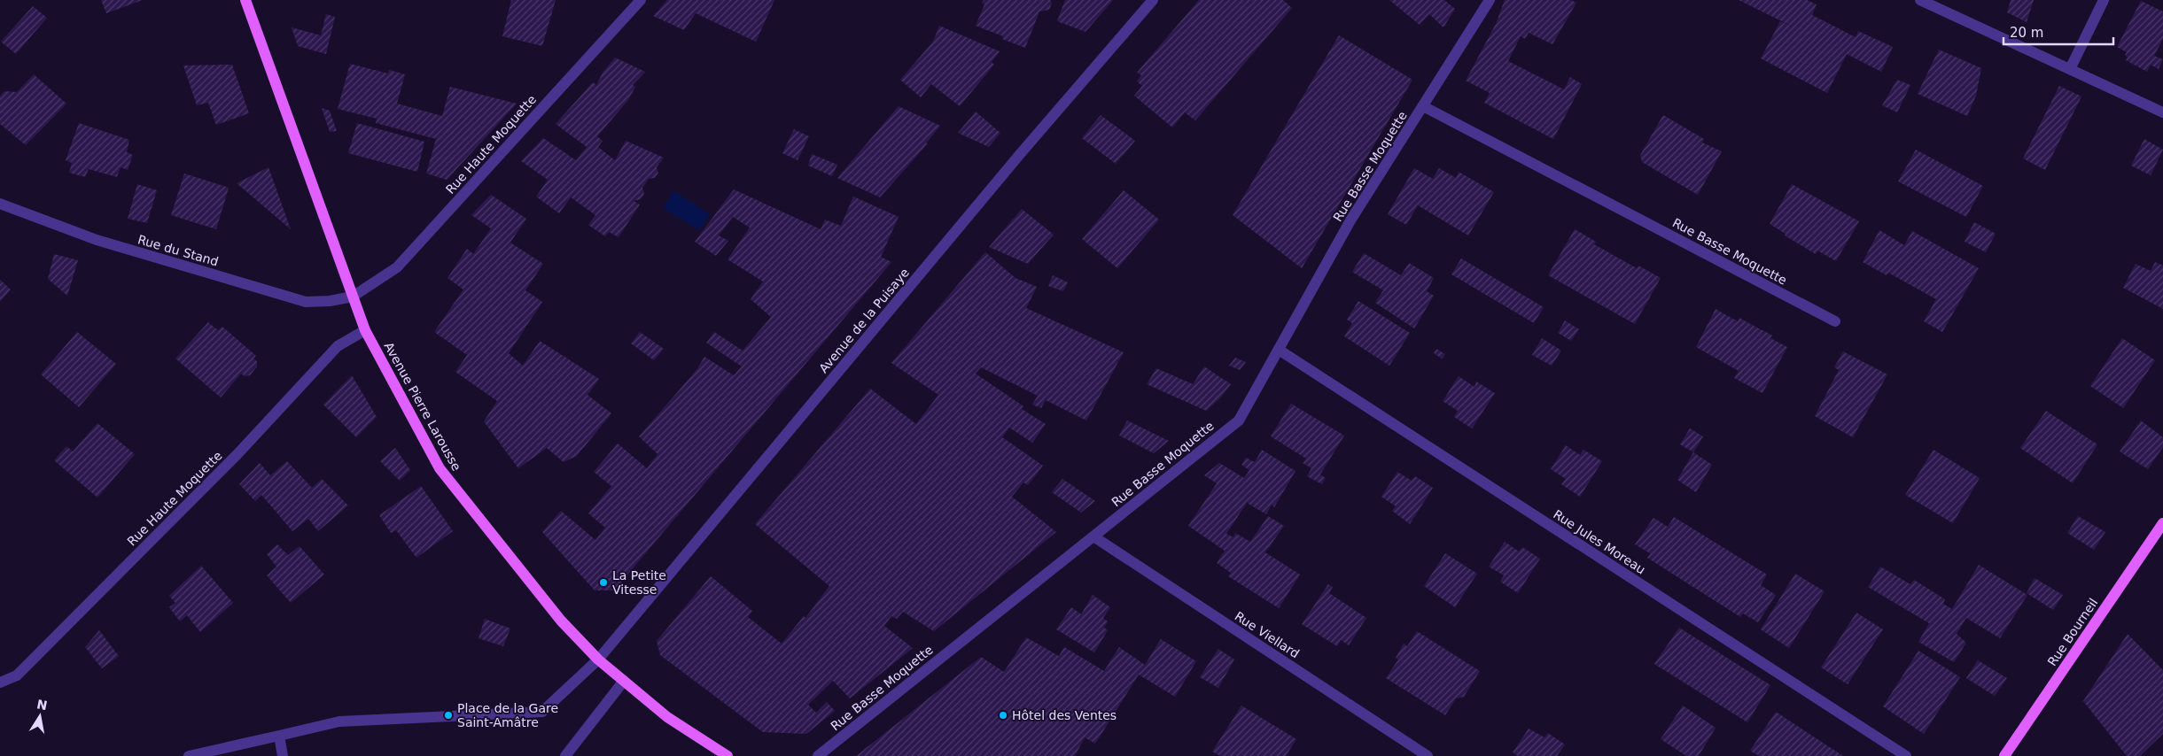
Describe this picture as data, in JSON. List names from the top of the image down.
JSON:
{
  "streets": {
    "main road": ["Avenue Pierre Larousse", "Rue Bourneil"],
    "street": [
      "Rue Haute Moquette",
      "Rue Basse Moquette",
      "Rue du Stand",
      "Avenue de la Puisaye",
      "Rue Jules Moreau",
      "Rue Viellard"
    ]
  },
  "crossings": [
    ["Rue Haute Moquette", "Rue du Stand"],
    ["Rue Haute Moquette", "Avenue Pierre Larousse"],
    ["Rue Basse Moquette", "Rue Jules Moreau"],
    ["Rue Basse Moquette", "Rue Viellard"],
    ["Rue du Stand", "Avenue Pierre Larousse"],
    ["Avenue de la Puisaye", "Avenue Pierre Larousse"]
  ],
  "places": ["La Petite Vitesse", "Place de la Gare Saint-Amâtre", "Hôtel des Ventes"],
  "scale_bar": "20 m",
  "north": "top"
}
